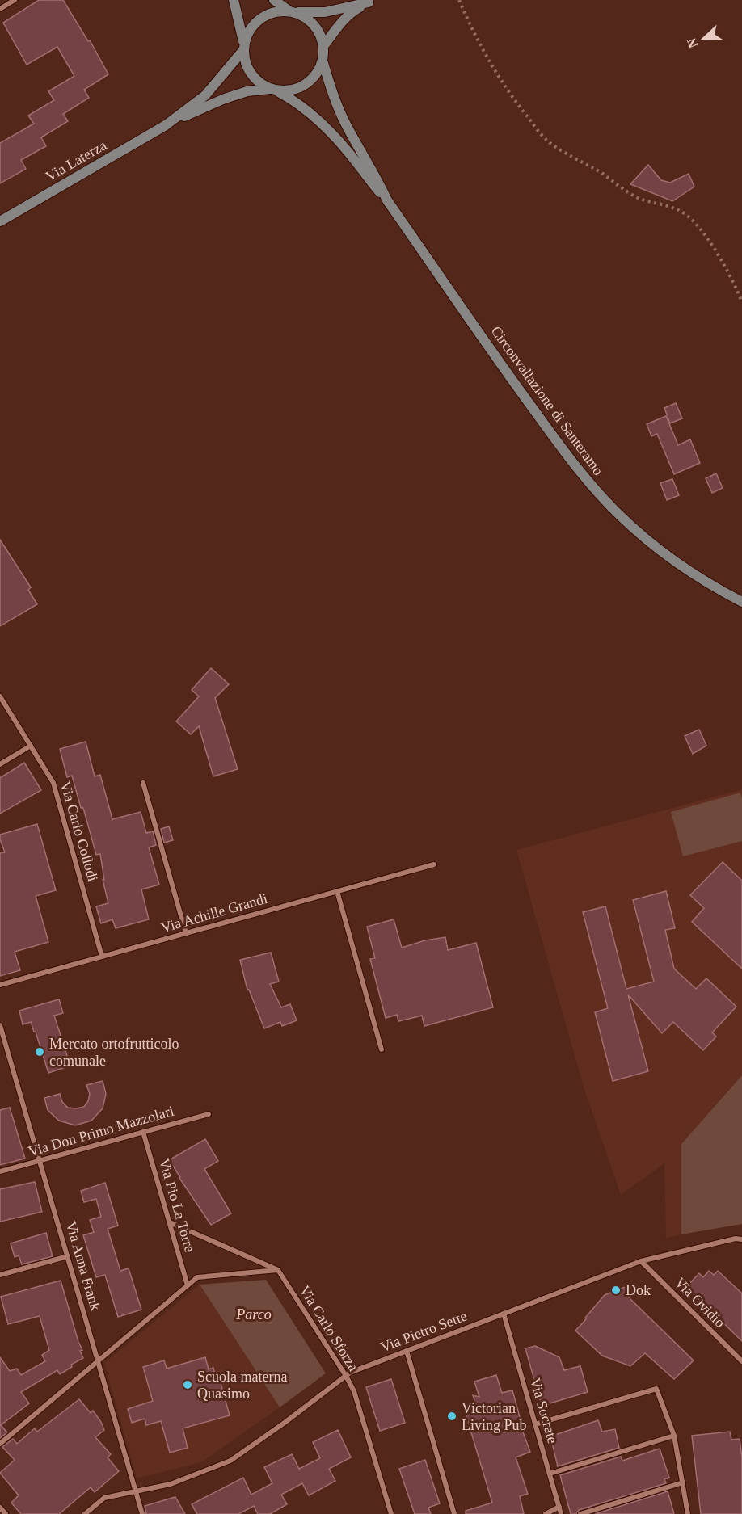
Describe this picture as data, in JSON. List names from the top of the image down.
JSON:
{
  "streets": {
    "main road": ["Via Laterza", "Circonvallazione di Santeramo"],
    "street": [
      "Via Carlo Collodi",
      "Via Achille Grandi",
      "Via Don Primo Mazzolari",
      "Via Pio La Torre",
      "Via Anna Frank",
      "Via Ovidio",
      "Via Carlo Sforza",
      "Via Pietro Sette",
      "Via Socrate"
    ]
  },
  "crossings": [
    ["Via Carlo Collodi", "Via Achille Grandi"],
    ["Via Don Primo Mazzolari", "Via Pio La Torre"],
    ["Via Don Primo Mazzolari", "Via Anna Frank"],
    ["Via Anna Frank", "Via Pietro Sette"],
    ["Via Ovidio", "Via Pietro Sette"],
    ["Via Carlo Sforza", "Via Pietro Sette"],
    ["Via Pietro Sette", "Via Socrate"]
  ],
  "parks": ["Parco"],
  "places": [
    "Mercato ortofrutticolo comunale",
    "Dok",
    "Scuola materna Quasimo",
    "Victorian Living Pub"
  ],
  "north": "left"
}
